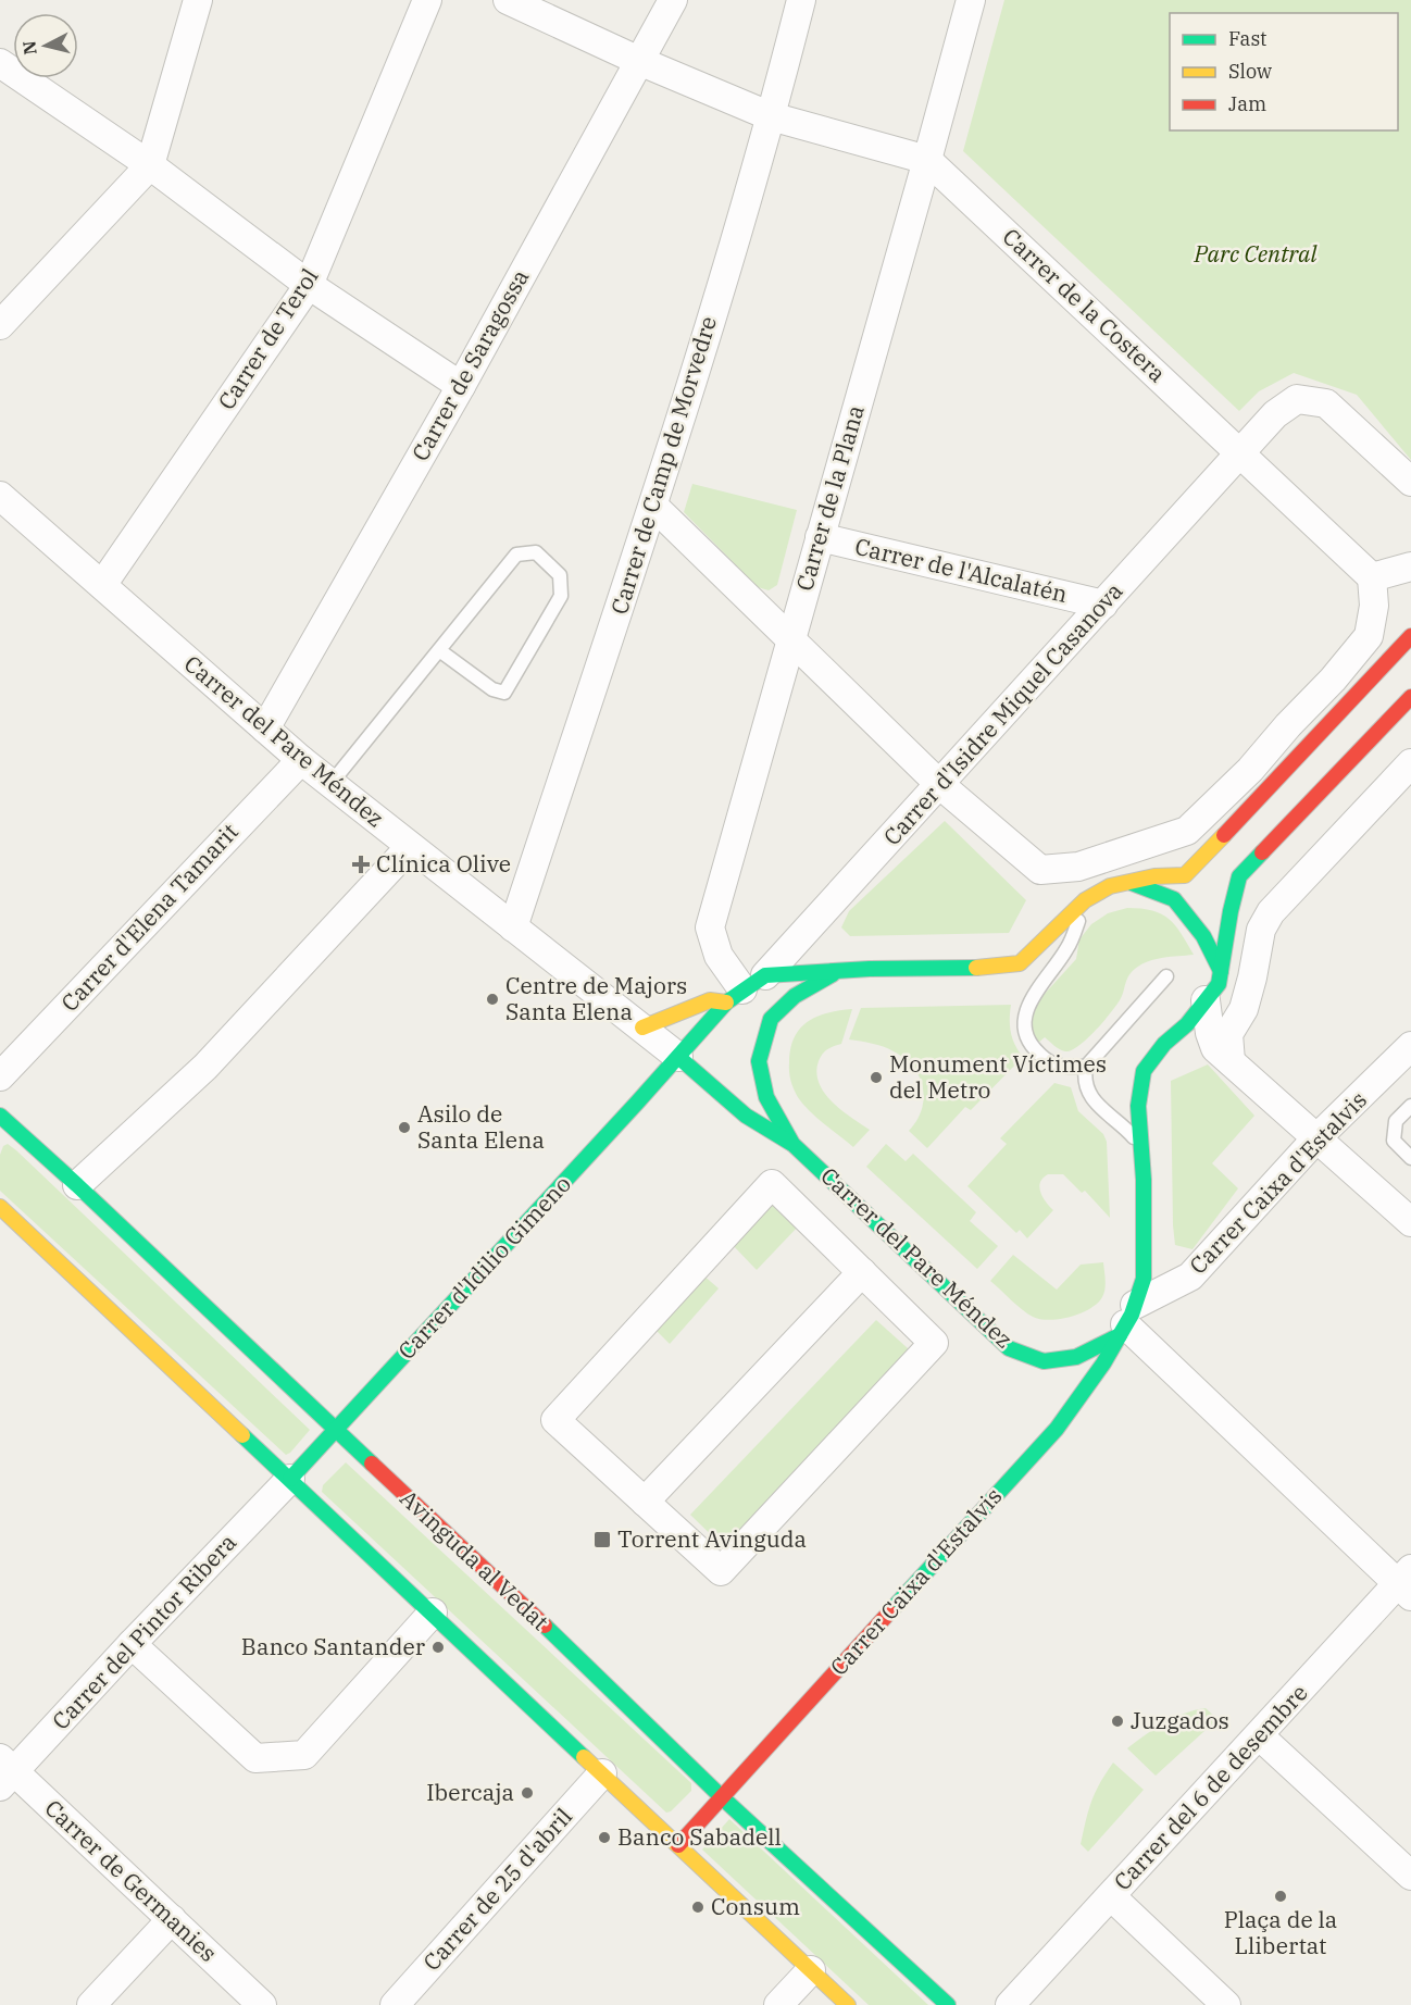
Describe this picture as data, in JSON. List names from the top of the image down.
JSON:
{
  "streets": {
    "street": [
      "Carrer de la Costera",
      "Carrer de Terol",
      "Carrer de Saragossa",
      "Carrer de Camp de Morvedre",
      "Carrer de la Plana",
      "Carrer de l'Alcalatén",
      "Carrer d'Isidre Miquel Casanova",
      "Carrer del Pare Méndez",
      "Carrer d'Elena Tamarit",
      "Carrer Caixa d'Estalvis",
      "Carrer d'Idilio Gimeno",
      "Avinguda al Vedat",
      "Carrer del Pintor Ribera",
      "Carrer del 6 de desembre",
      "Carrer de Germanies",
      "Carrer de 25 d'abril"
    ]
  },
  "crossings": [
    ["Carrer de la Costera", "Carrer de la Plana"],
    ["Carrer de la Costera", "Carrer d'Isidre Miquel Casanova"],
    ["Carrer de Terol", "Carrer del Pare Méndez"],
    ["Carrer de Saragossa", "Carrer del Pare Méndez"],
    ["Carrer de Camp de Morvedre", "Carrer del Pare Méndez"],
    ["Carrer de la Plana", "Carrer de l'Alcalatén"],
    ["Carrer de la Plana", "Carrer d'Isidre Miquel Casanova"],
    ["Carrer de la Plana", "Carrer d'Idilio Gimeno"],
    ["Carrer de l'Alcalatén", "Carrer d'Isidre Miquel Casanova"],
    ["Carrer d'Isidre Miquel Casanova", "Carrer d'Idilio Gimeno"],
    ["Carrer del Pare Méndez", "Carrer d'Elena Tamarit"],
    ["Carrer del Pare Méndez", "Carrer Caixa d'Estalvis"],
    ["Carrer del Pare Méndez", "Carrer d'Idilio Gimeno"],
    ["Carrer Caixa d'Estalvis", "Avinguda al Vedat"],
    ["Carrer d'Idilio Gimeno", "Avinguda al Vedat"],
    ["Carrer d'Idilio Gimeno", "Carrer del Pintor Ribera"],
    ["Carrer del Pintor Ribera", "Carrer de Germanies"]
  ],
  "parks": ["Parc Central"],
  "places": {
    "health": ["Clínica Olive"],
    "other": [
      "Centre de Majors Santa Elena",
      "Monument Víctimes del Metro",
      "Asilo de Santa Elena",
      "Banco Santander",
      "Juzgados",
      "Ibercaja",
      "Banco Sabadell",
      "Plaça de la Llibertat",
      "Consum"
    ],
    "transit": ["Torrent Avinguda"]
  },
  "legend": ["Fast", "Slow", "Jam"],
  "north": "left"
}
